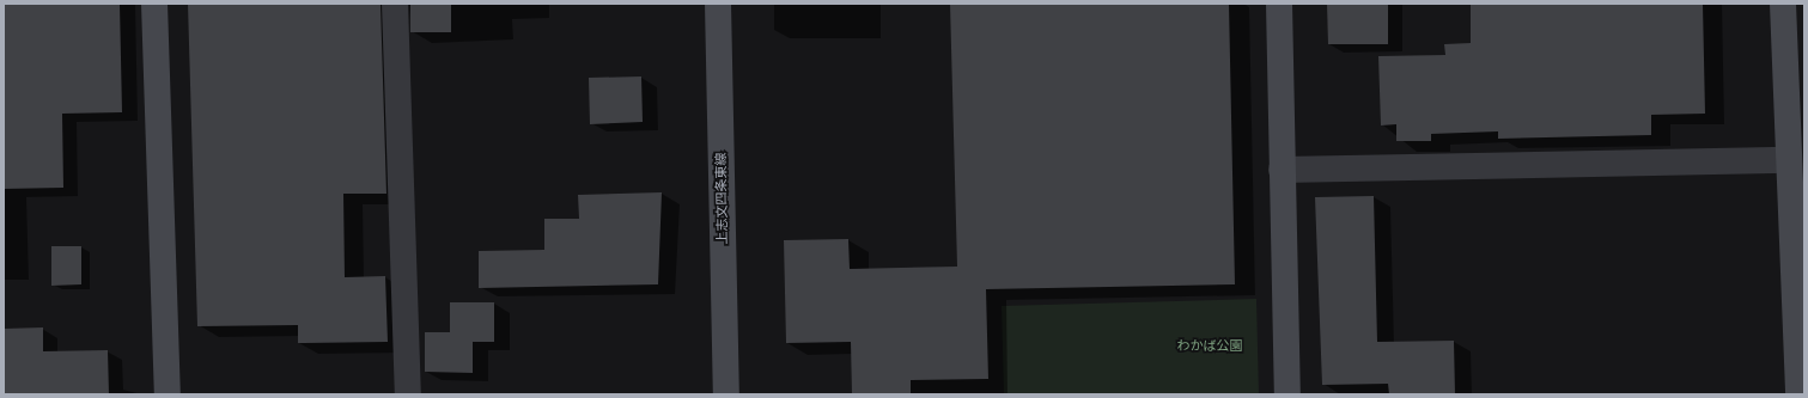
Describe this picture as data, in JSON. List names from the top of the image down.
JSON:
{
  "streets": {
    "street": ["上志文四条東線"]
  },
  "parks": ["わかば公園"]
}
